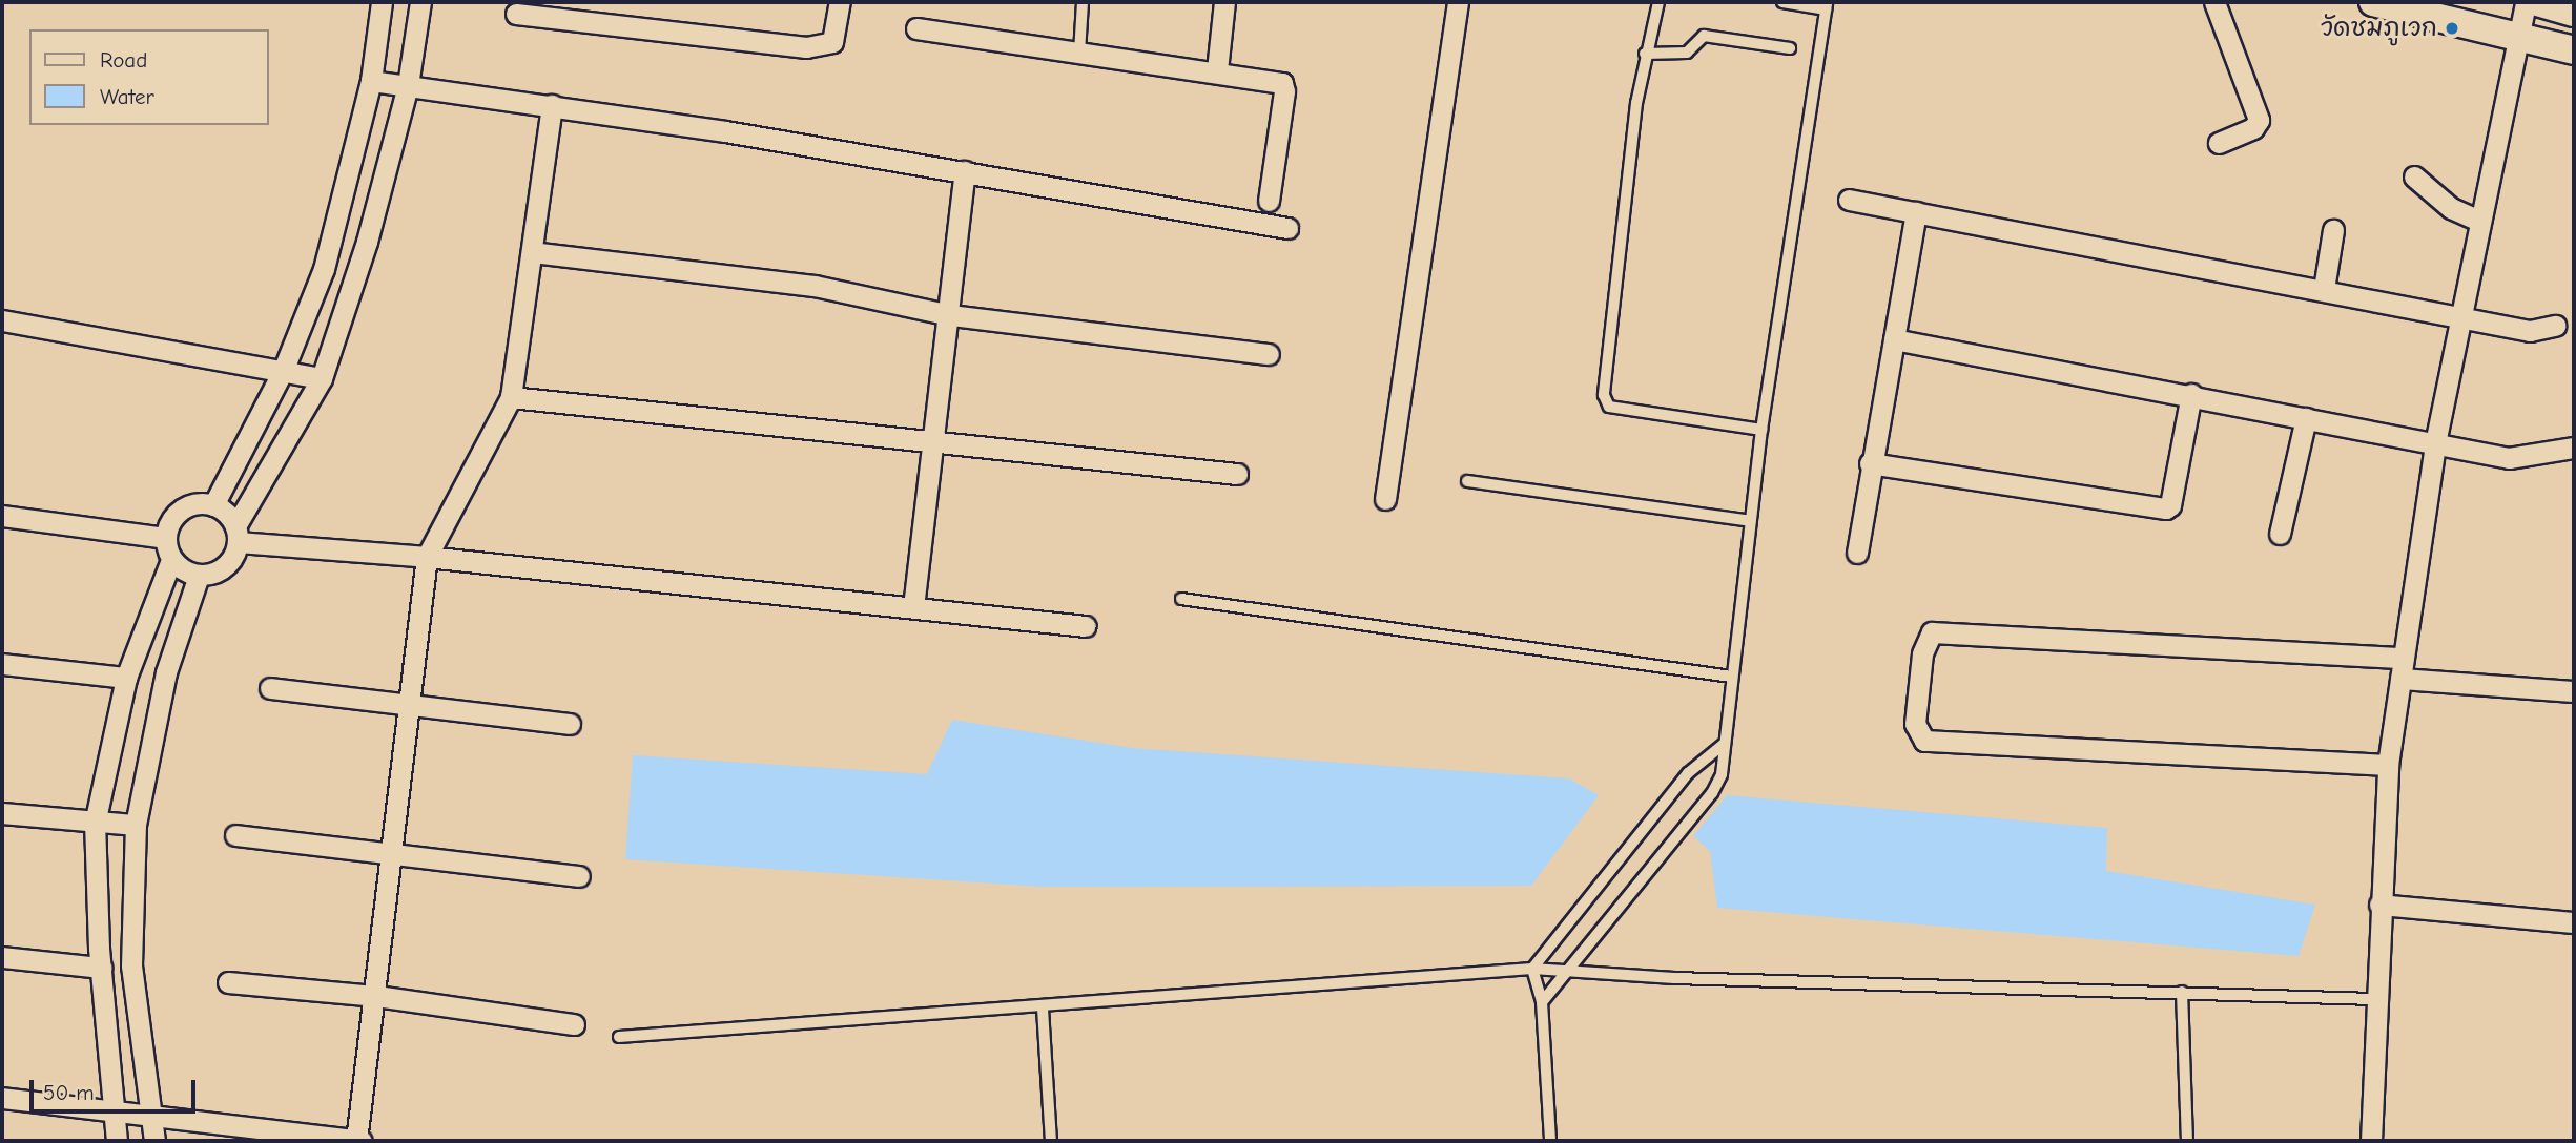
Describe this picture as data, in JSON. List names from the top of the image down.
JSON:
{
  "places": ["วัดชมภูเวก"],
  "legend": ["Road", "Water"],
  "scale_bar": "50 m"
}
